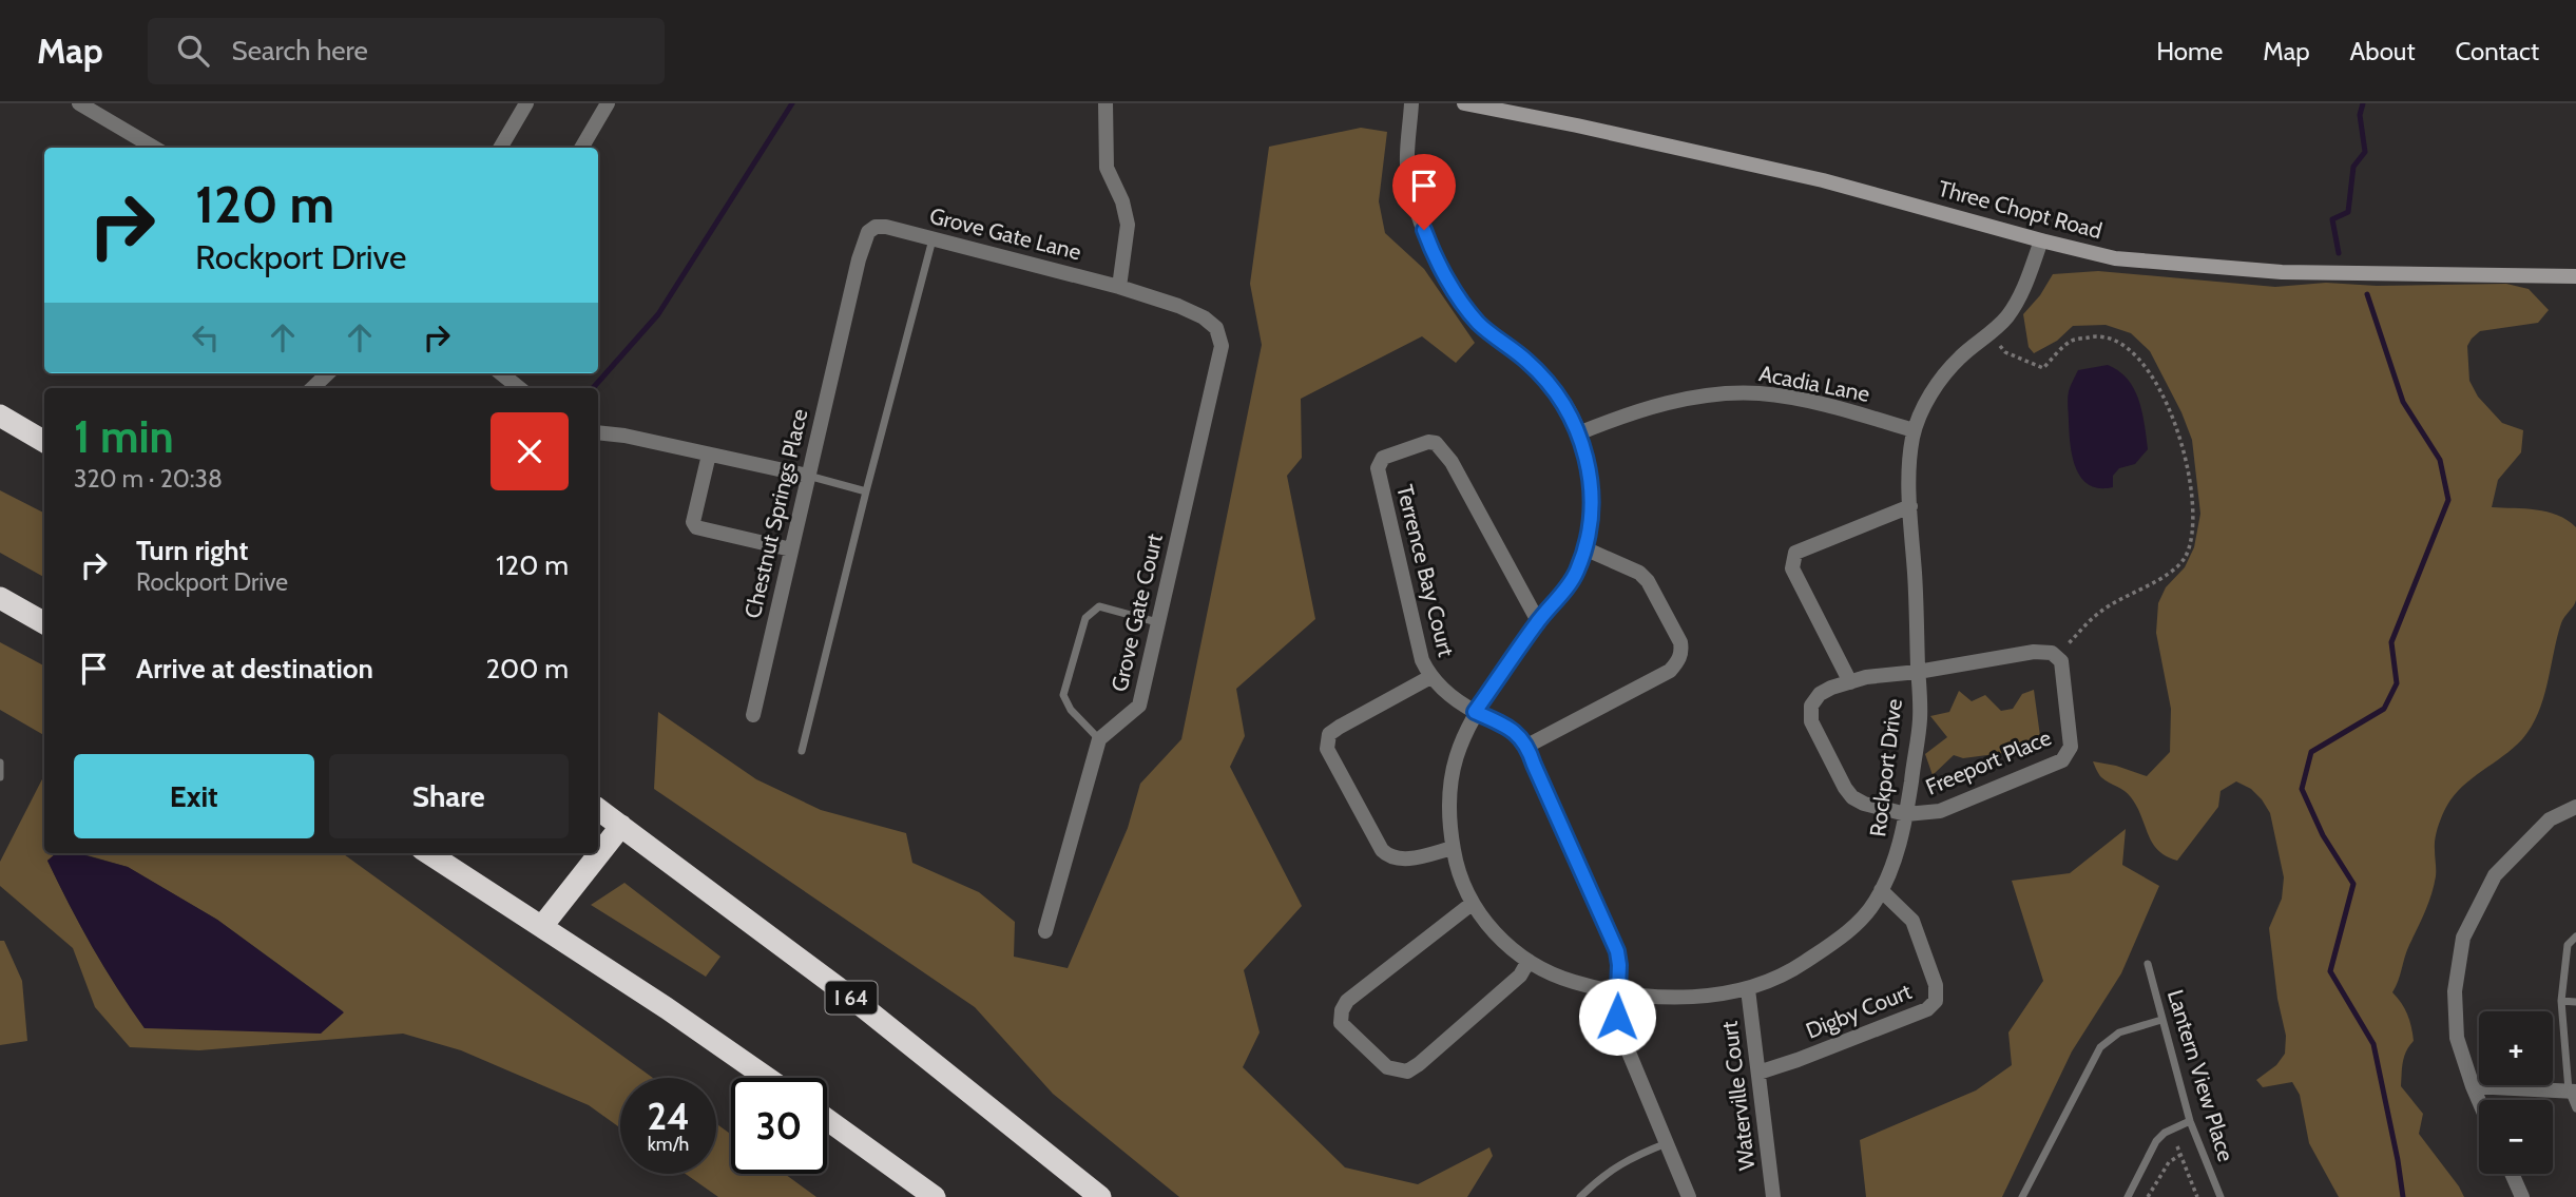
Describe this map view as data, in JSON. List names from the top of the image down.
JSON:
{
  "streets": {
    "highway": ["I 64"],
    "main road": ["Three Chopt Road"],
    "street": [
      "Grove Gate Lane",
      "Acadia Lane",
      "Chestnut Springs Place",
      "Terrence Bay Court",
      "Grove Gate Court",
      "Freeport Place",
      "Rockport Drive",
      "Digby Court",
      "Waterville Court"
    ],
    "lane": ["Lantern View Place"]
  },
  "crossings": [
    ["Three Chopt Road", "Rockport Drive"],
    ["Grove Gate Lane", "Chestnut Springs Place"],
    ["Grove Gate Lane", "Grove Gate Court"],
    ["Acadia Lane", "Rockport Drive"],
    ["Terrence Bay Court", "Rockport Drive"],
    ["Freeport Place", "Rockport Drive"],
    ["Rockport Drive", "Digby Court"],
    ["Rockport Drive", "Waterville Court"],
    ["Digby Court", "Waterville Court"]
  ],
  "page": {
    "header": "Map",
    "search": "Search here",
    "nav": [
      "Home",
      "Map",
      "About",
      "Contact"
    ],
    "turn": ["120 m", "Rockport Drive"],
    "heading": ["1 min", "320 m · 20:38"],
    "list": [
      {
        "name": "Turn right",
        "note": "Rockport Drive",
        "value": "120 m"
      },
      {
        "name": "Arrive at destination",
        "value": "200 m"
      }
    ],
    "buttons": ["Exit", "Share"],
    "map_buttons": ["+", "−"],
    "speed": "24 km/h",
    "limit": "30"
  }
}
